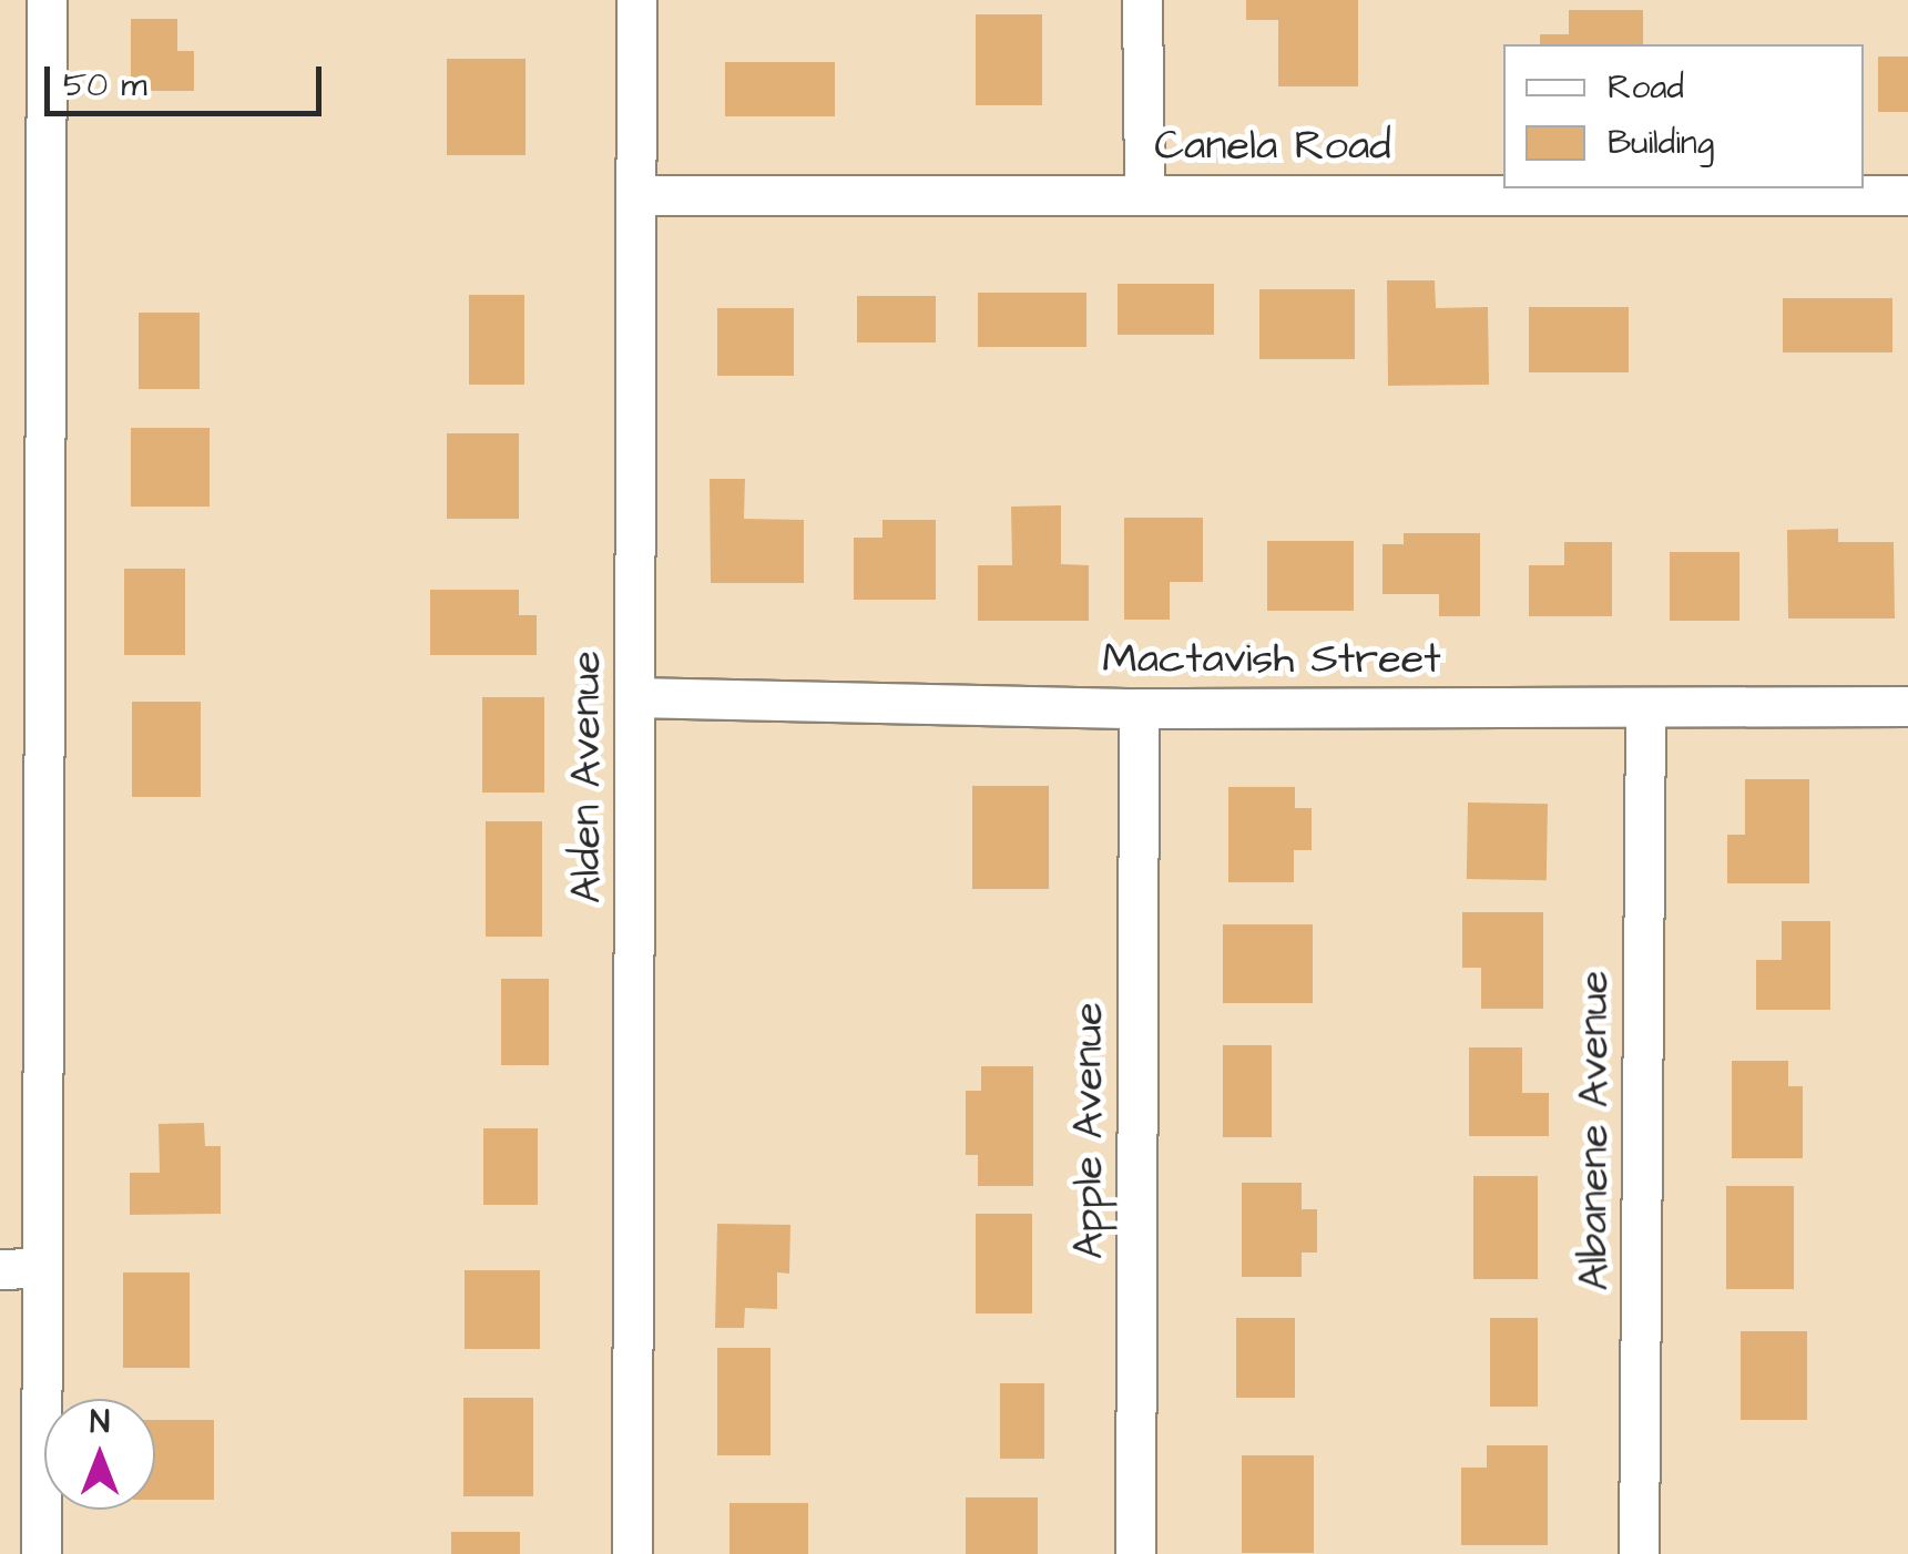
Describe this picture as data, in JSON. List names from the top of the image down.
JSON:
{
  "streets": {
    "street": [
      "Canela Road",
      "Mactavish Street",
      "Alden Avenue",
      "Apple Avenue",
      "Albanene Avenue"
    ]
  },
  "crossings": [
    ["Canela Road", "Alden Avenue"],
    ["Mactavish Street", "Alden Avenue"],
    ["Mactavish Street", "Apple Avenue"],
    ["Mactavish Street", "Albanene Avenue"]
  ],
  "legend": ["Road", "Building"],
  "scale_bar": "50 m",
  "north": "top"
}
